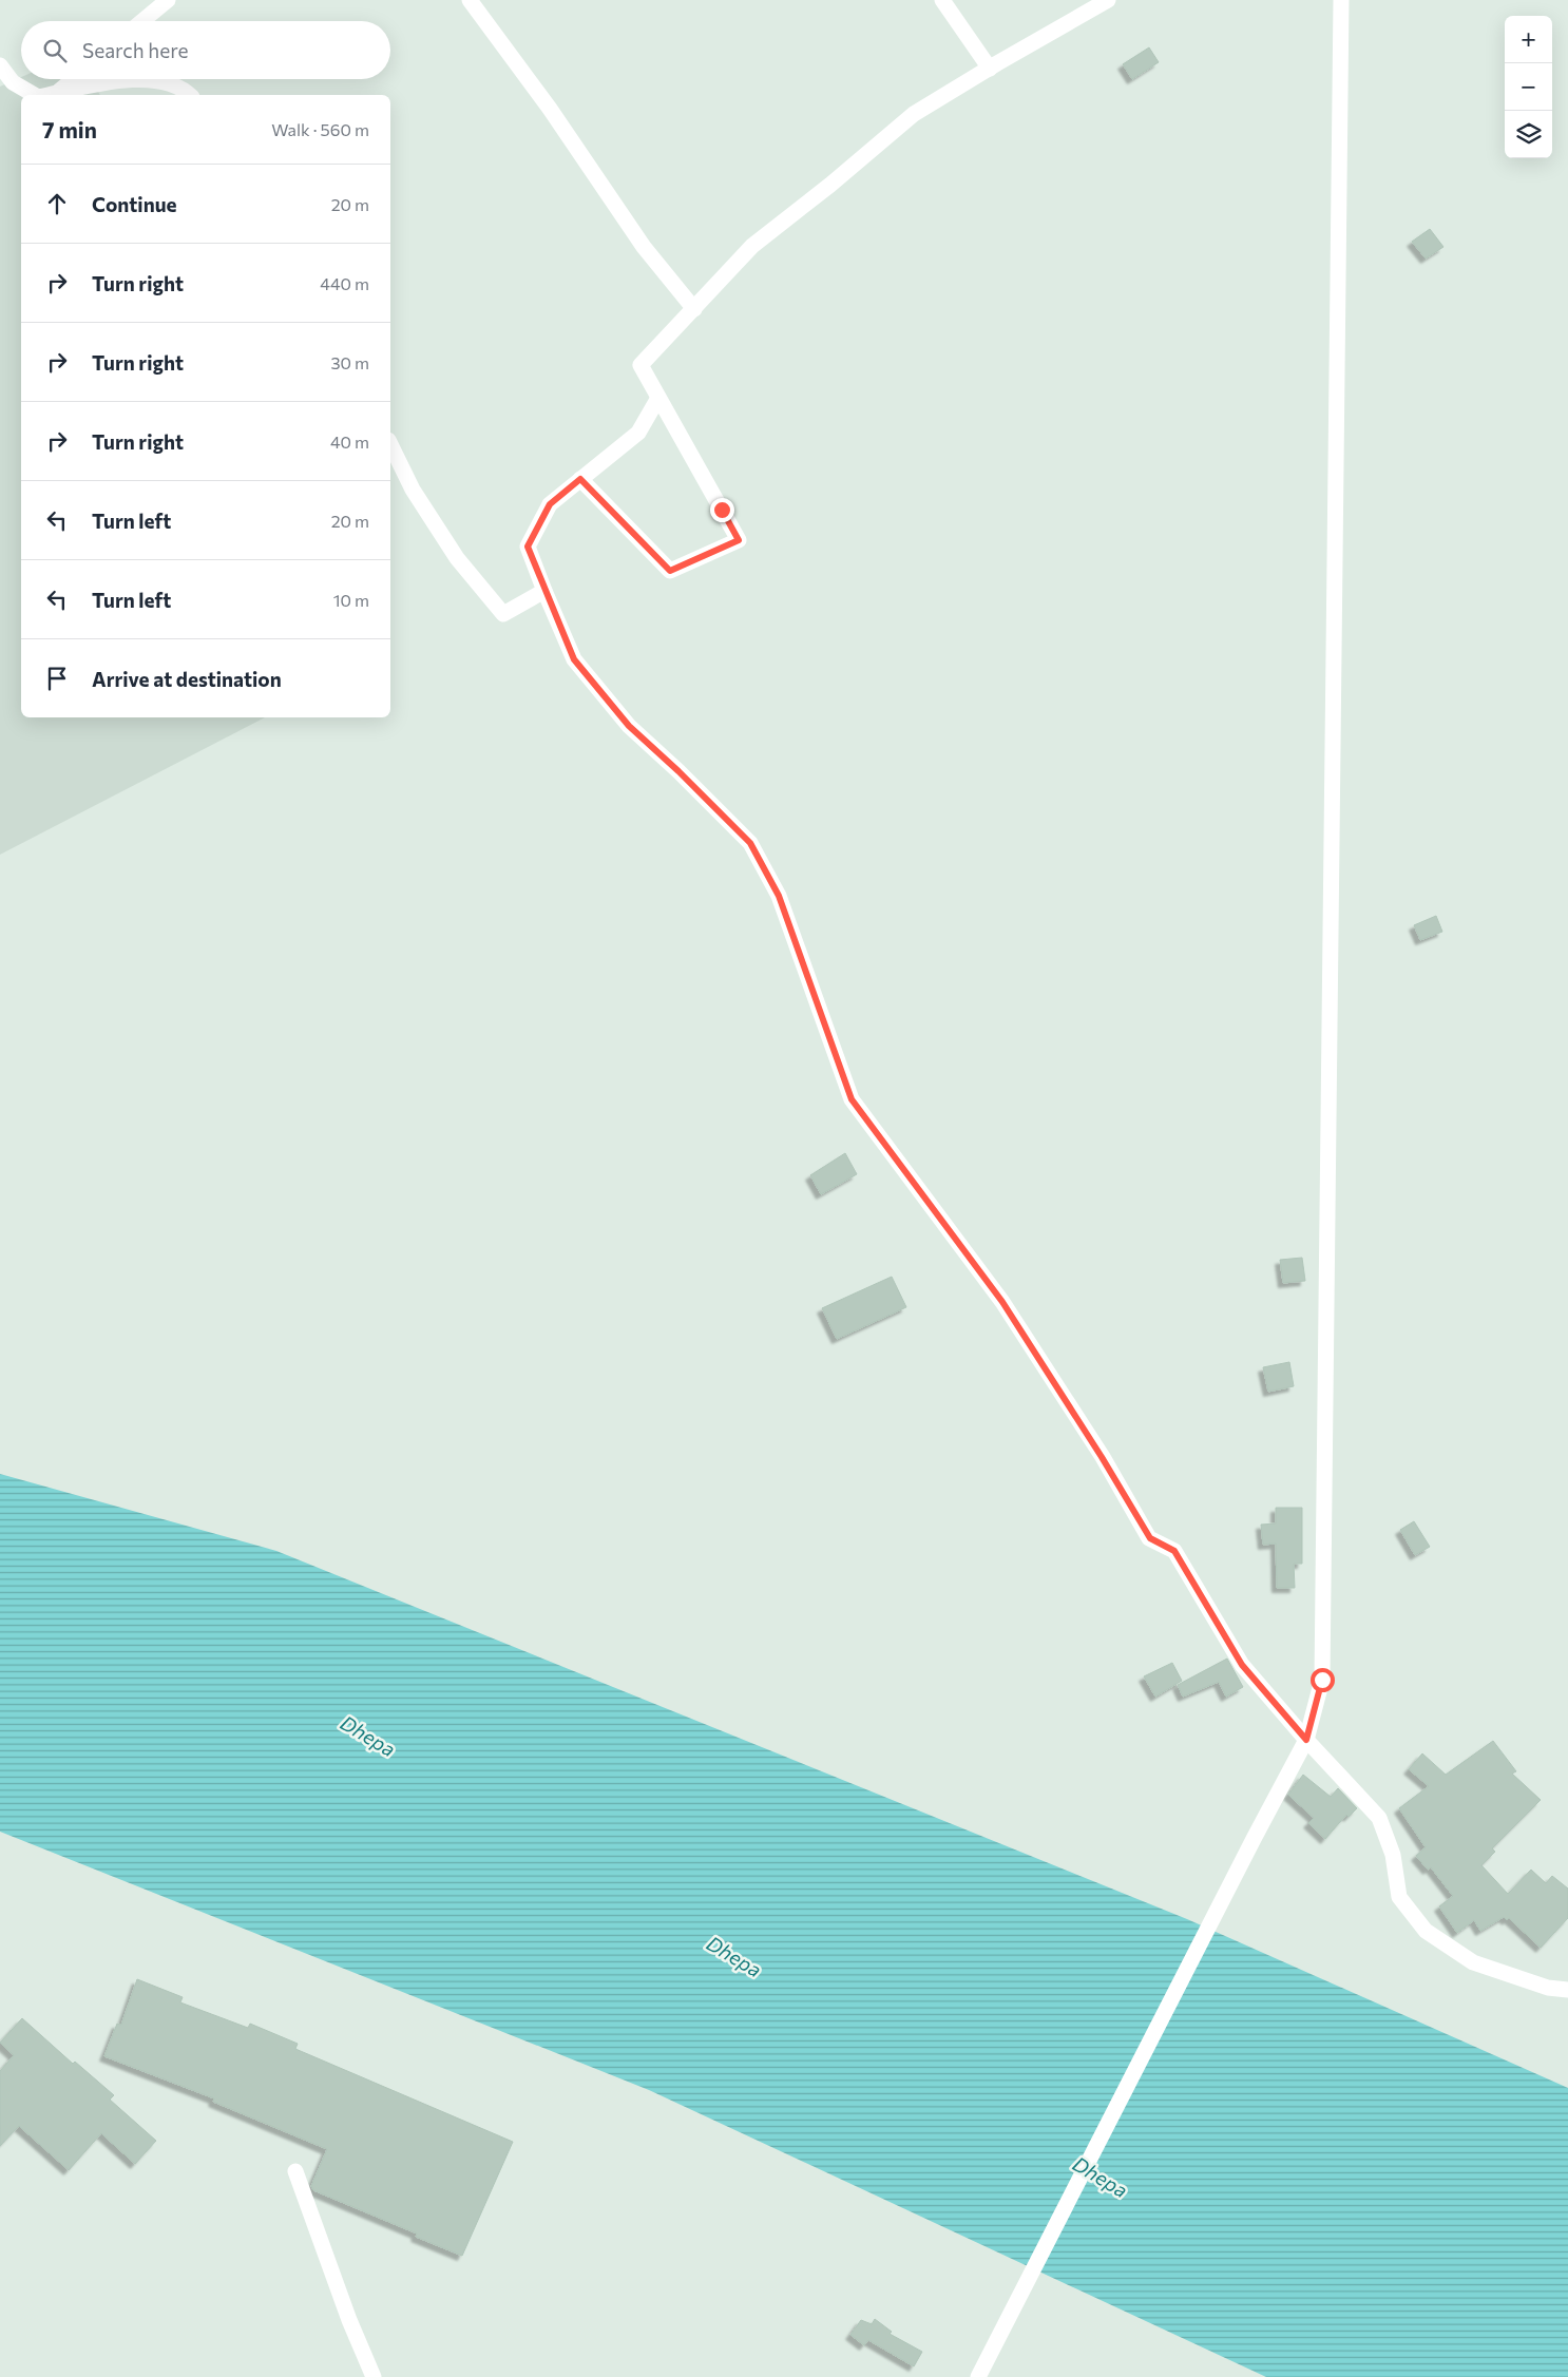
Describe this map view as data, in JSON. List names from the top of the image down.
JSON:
{
  "water": ["Dhepa"],
  "page": {
    "map_buttons": ["+", "−"],
    "search": "Search here",
    "heading": ["7 min", "Walk · 560 m"],
    "list": [
      ["Continue", "20 m"],
      ["Turn right", "440 m"],
      ["Turn right", "30 m"],
      ["Turn right", "40 m"],
      ["Turn left", "20 m"],
      ["Turn left", "10 m"],
      "Arrive at destination"
    ]
  }
}
